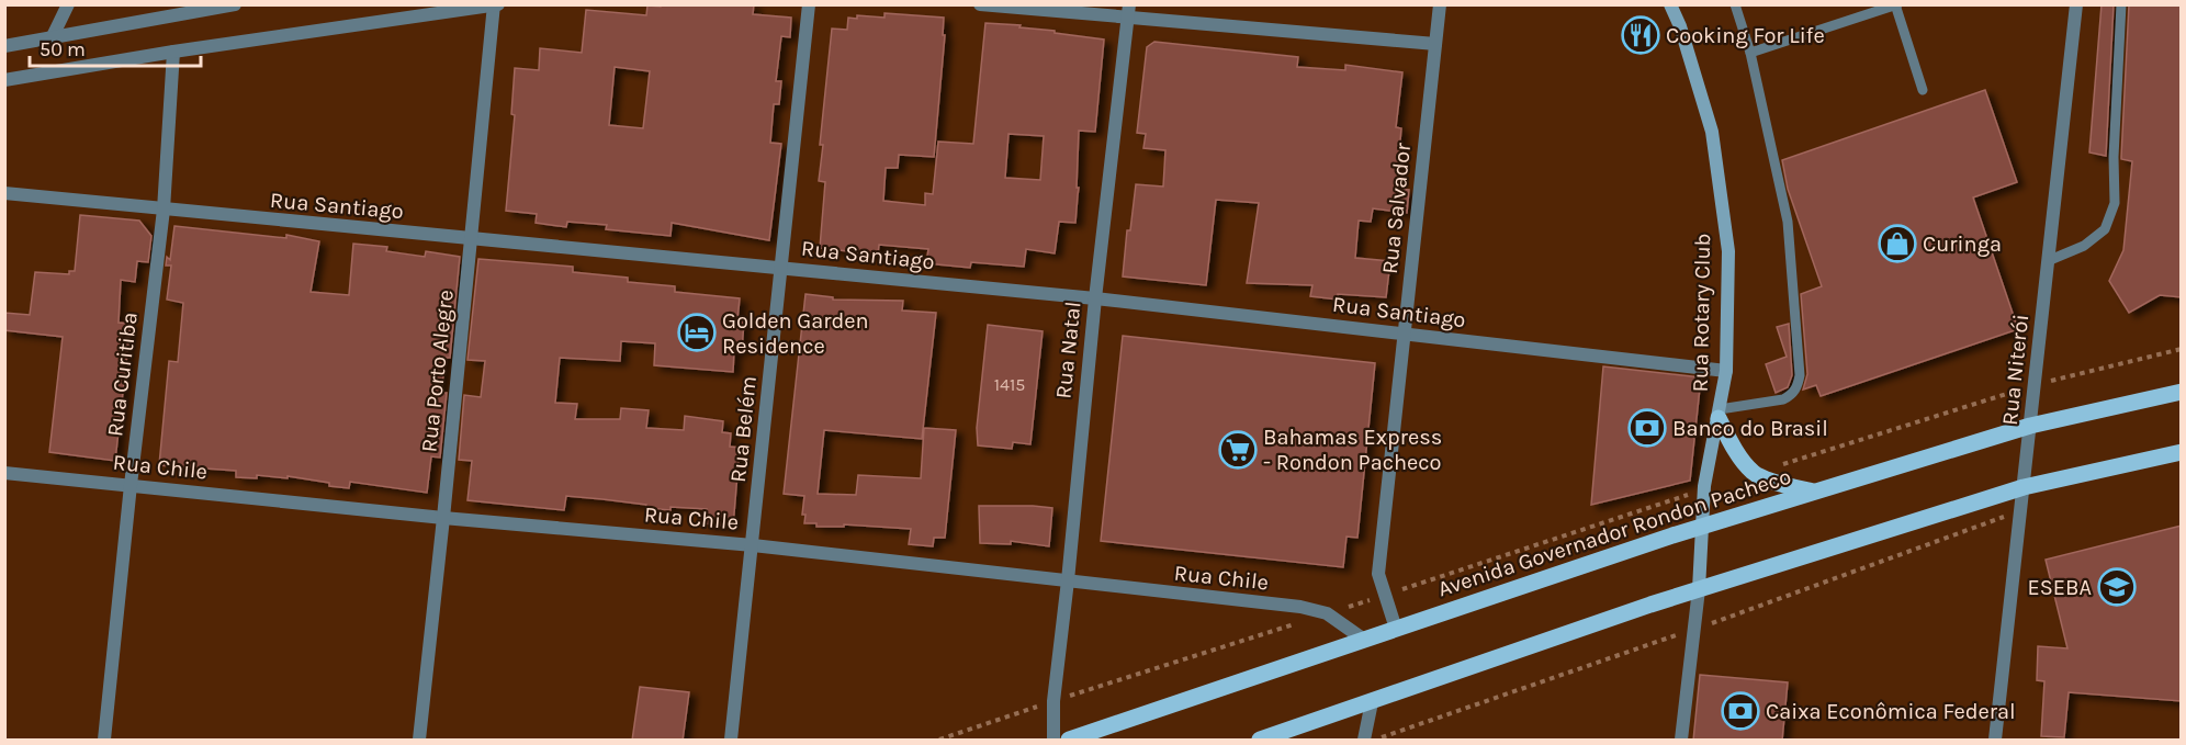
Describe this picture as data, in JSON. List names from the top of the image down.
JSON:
{
  "streets": {
    "main road": ["Rua Rotary Club", "Avenida Governador Rondon Pacheco"],
    "street": [
      "Rua Santiago",
      "Rua Salvador",
      "Rua Natal",
      "Rua Niterói",
      "Rua Porto Alegre",
      "Rua Curitiba",
      "Rua Belém",
      "Rua Chile"
    ]
  },
  "crossings": [
    ["Rua Santiago", "Rua Salvador"],
    ["Rua Santiago", "Rua Rotary Club"],
    ["Rua Santiago", "Rua Natal"],
    ["Rua Santiago", "Rua Porto Alegre"],
    ["Rua Santiago", "Rua Curitiba"],
    ["Rua Santiago", "Rua Belém"],
    ["Rua Rotary Club", "Avenida Governador Rondon Pacheco"],
    ["Rua Natal", "Rua Chile"],
    ["Rua Niterói", "Avenida Governador Rondon Pacheco"],
    ["Rua Porto Alegre", "Rua Chile"],
    ["Rua Curitiba", "Rua Chile"],
    ["Rua Belém", "Rua Chile"],
    ["Rua Chile", "Avenida Governador Rondon Pacheco"]
  ],
  "places": {
    "restaurant": ["Cooking For Life"],
    "shop": ["Curinga"],
    "hotel": ["Golden Garden Residence"],
    "bank": ["Banco do Brasil", "Caixa Econômica Federal"],
    "supermarket": ["Bahamas Express - Rondon Pacheco"],
    "school or university": ["ESEBA"]
  },
  "house_numbers": ["1415"],
  "scale_bar": "50 m"
}
